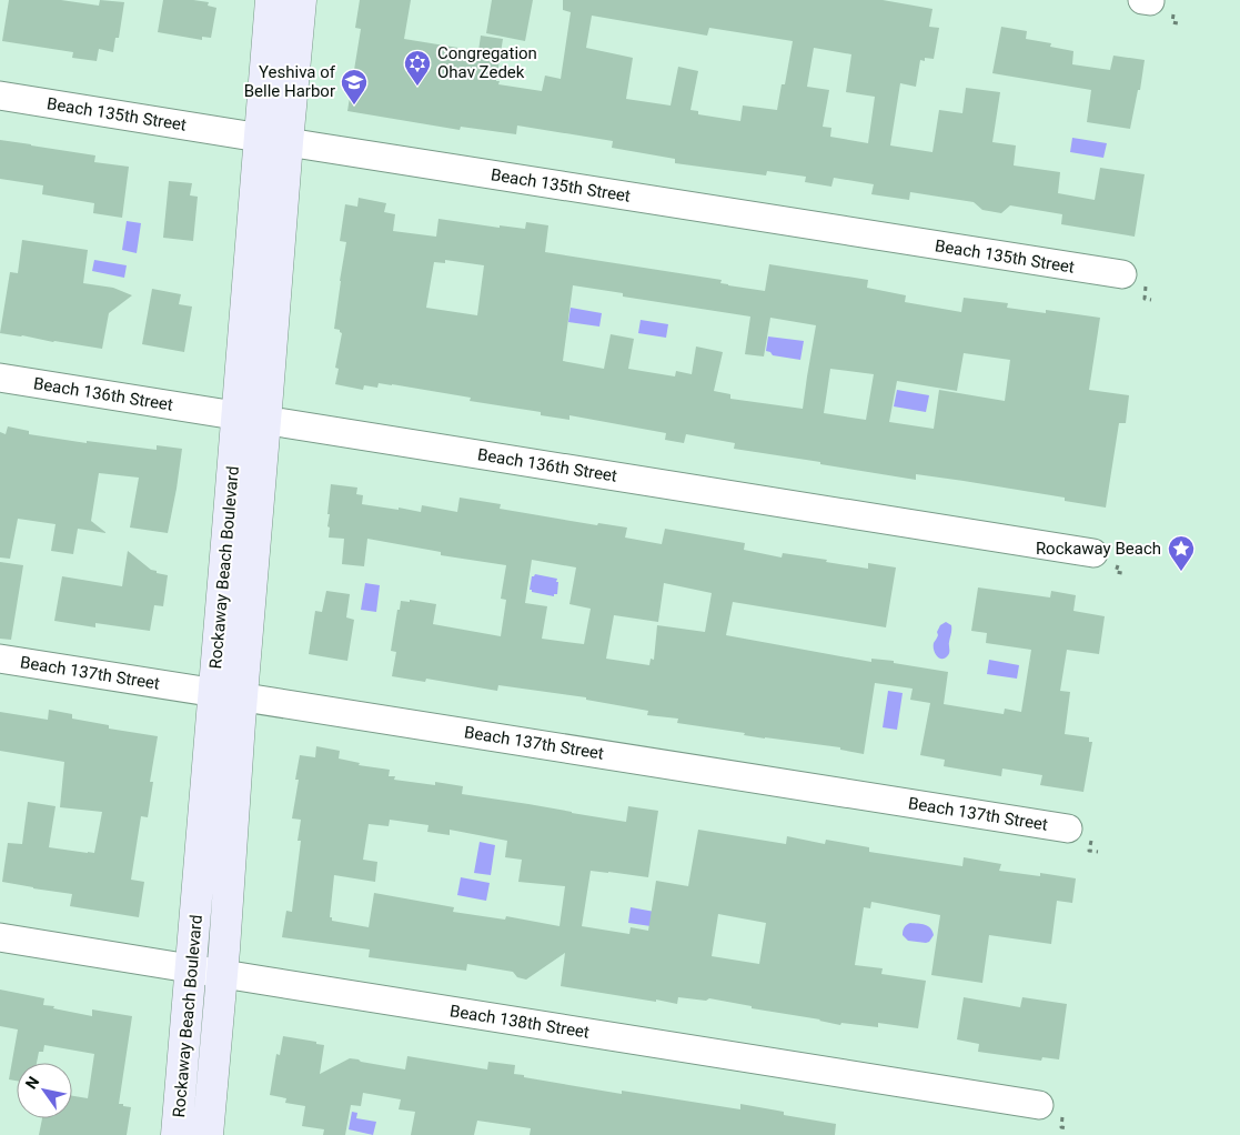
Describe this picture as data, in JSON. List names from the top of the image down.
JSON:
{
  "streets": {
    "street": [
      "Beach 135th Street",
      "Beach 136th Street",
      "Rockaway Beach Boulevard",
      "Beach 137th Street",
      "Beach 138th Street"
    ]
  },
  "crossings": [
    ["Beach 135th Street", "Rockaway Beach Boulevard"],
    ["Beach 136th Street", "Rockaway Beach Boulevard"],
    ["Rockaway Beach Boulevard", "Beach 137th Street"],
    ["Rockaway Beach Boulevard", "Beach 138th Street"]
  ],
  "places": {
    "synagogue": ["Congregation Ohav Zedek"],
    "school or university": ["Yeshiva of Belle Harbor"],
    "place": ["Rockaway Beach"]
  },
  "north": "top left"
}
